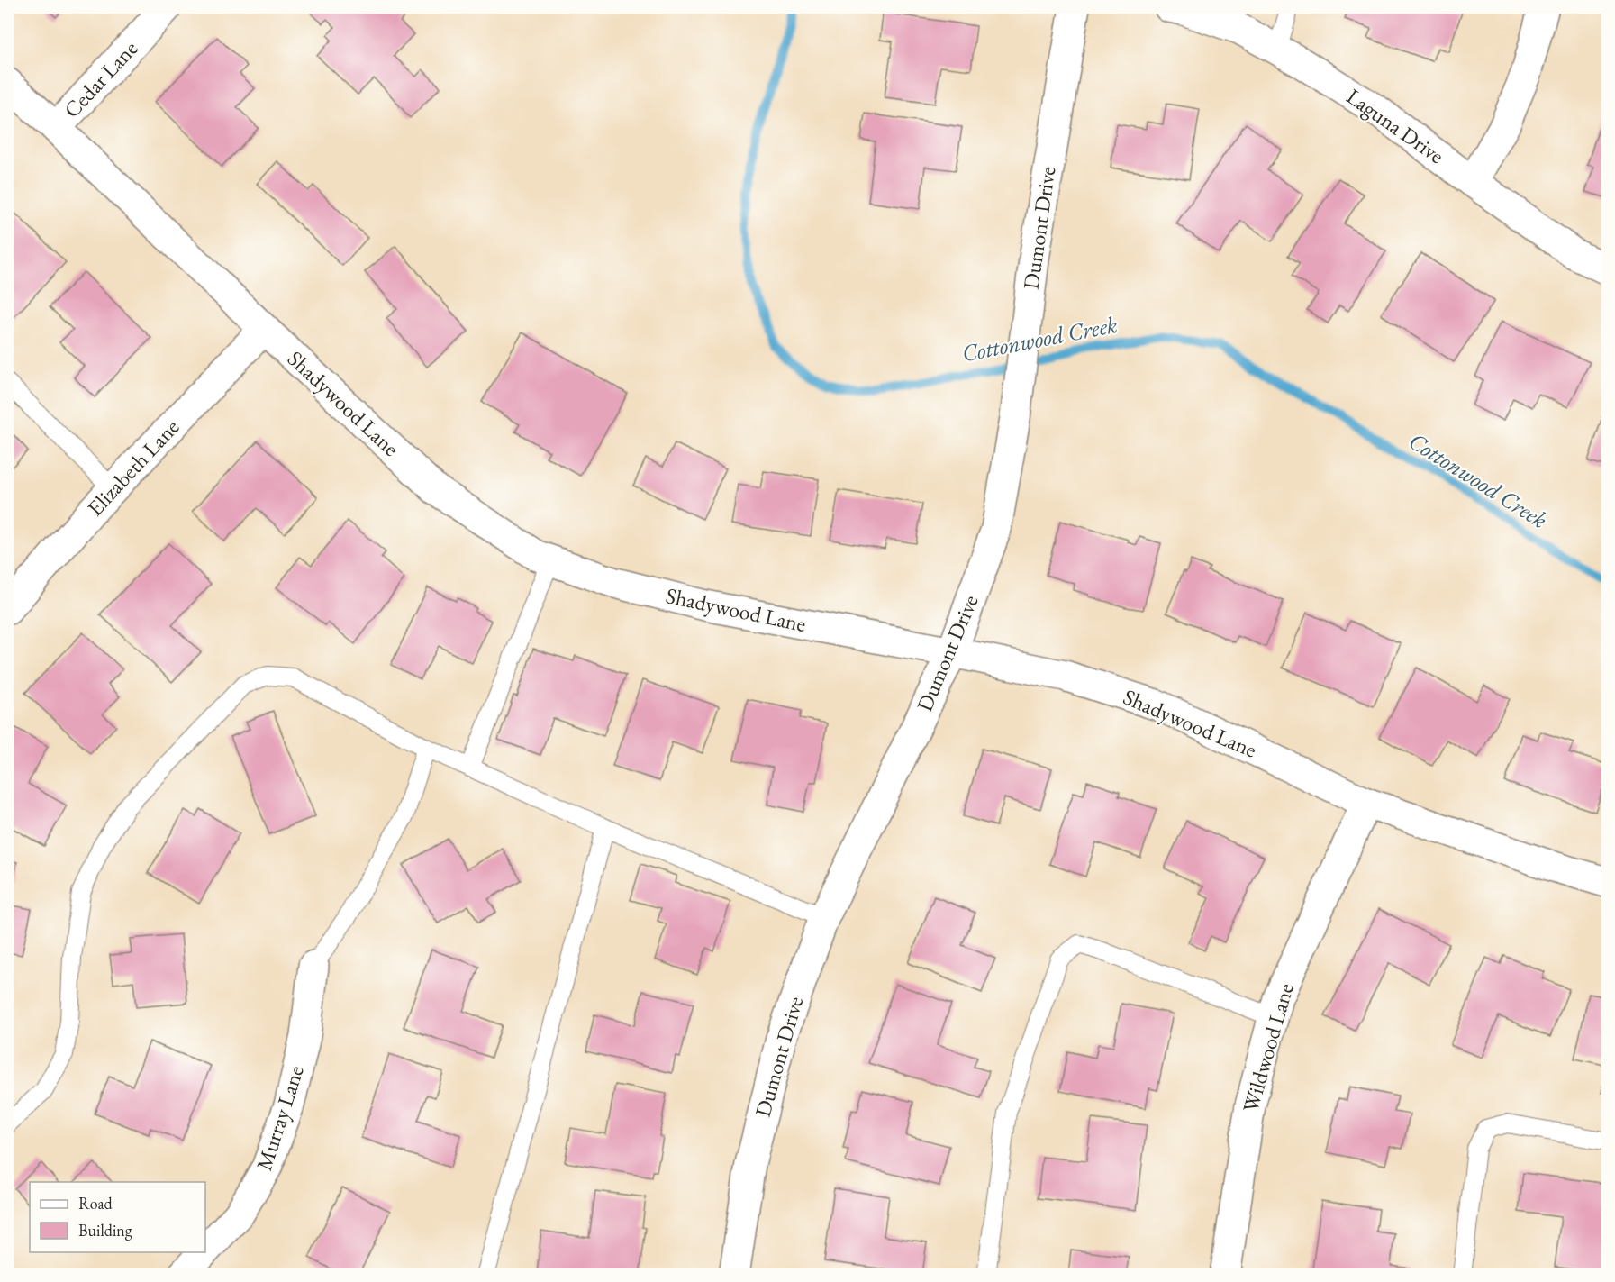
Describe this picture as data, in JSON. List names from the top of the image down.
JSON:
{
  "streets": {
    "street": [
      "Cedar Lane",
      "Laguna Drive",
      "Dumont Drive",
      "Shadywood Lane",
      "Elizabeth Lane",
      "Wildwood Lane",
      "Murray Lane"
    ]
  },
  "crossings": [
    ["Cedar Lane", "Shadywood Lane"],
    ["Dumont Drive", "Shadywood Lane"],
    ["Shadywood Lane", "Elizabeth Lane"],
    ["Shadywood Lane", "Wildwood Lane"]
  ],
  "water": ["Cottonwood Creek"],
  "legend": ["Road", "Building"]
}
